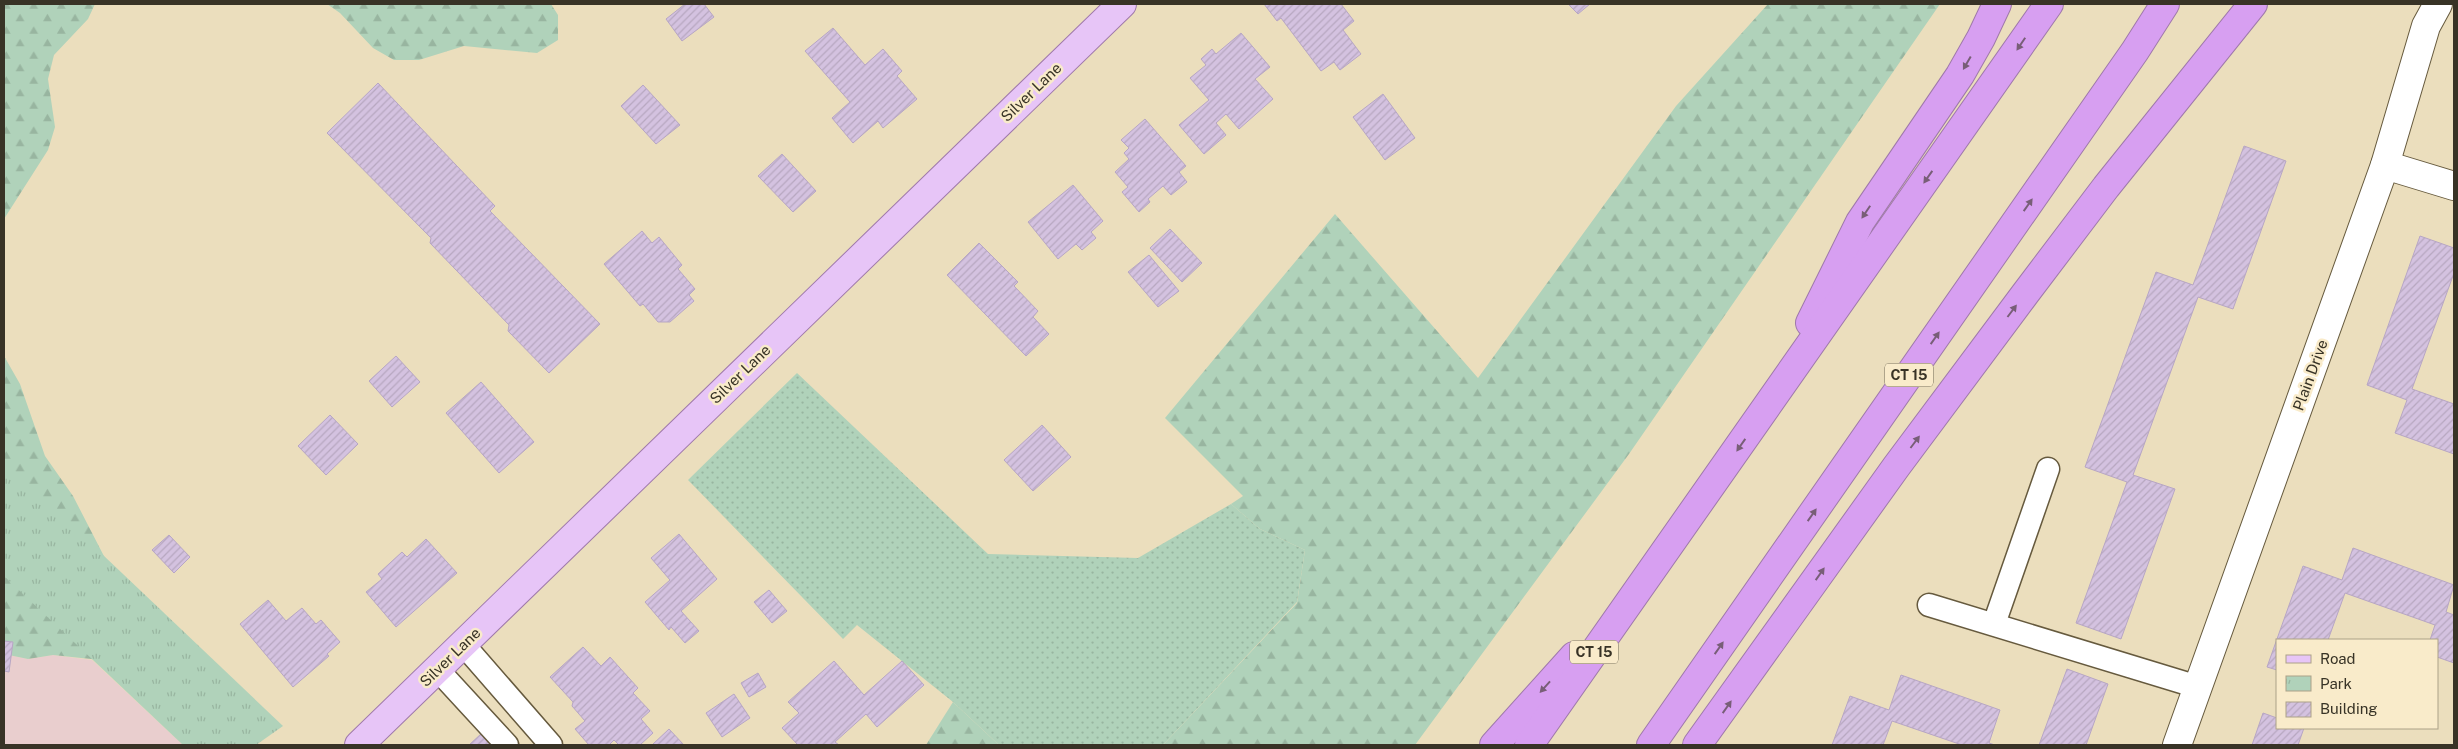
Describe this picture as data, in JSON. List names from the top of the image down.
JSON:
{
  "streets": {
    "highway": ["CT 15"],
    "main road": ["Silver Lane"],
    "street": ["Plain Drive"]
  },
  "legend": ["Road", "Park", "Building"]
}
